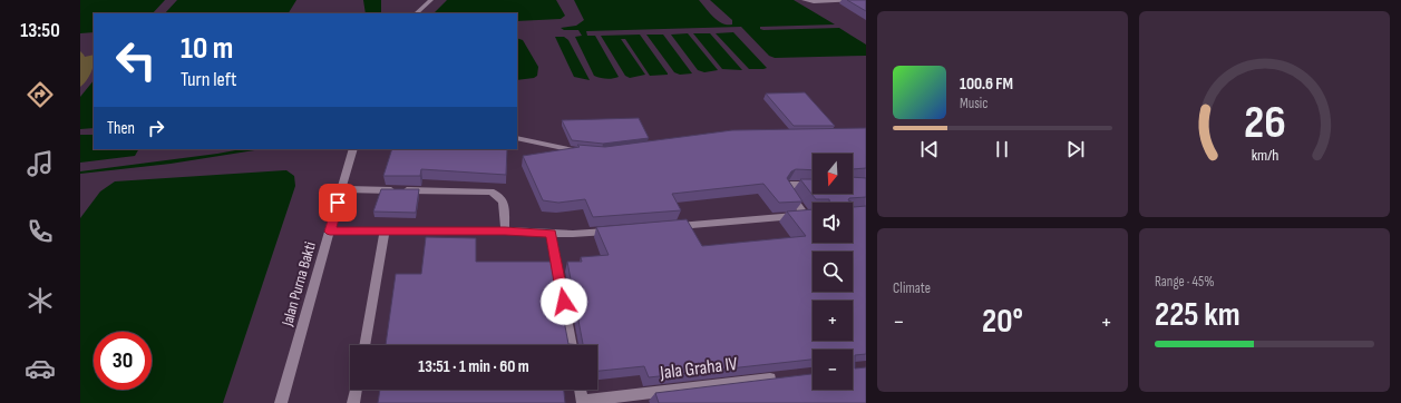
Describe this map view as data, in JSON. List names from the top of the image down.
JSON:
{
  "streets": {
    "street": ["Jalan Purna Bakti", "Jala Graha IV"]
  },
  "north": "bottom",
  "page": {
    "tabs": "13:50",
    "turn": ["10 m", "Turn left"],
    "song": ["100.6 FM", "Music"],
    "then": "Then",
    "map_buttons": ["+", "−"],
    "tile": [
      "Climate",
      ["Range · 45%", "225 km"]
    ],
    "heat": ["−", "20°", "+"],
    "limit": "30",
    "trip": "13:51 · 1 min · 60 m",
    "gauge": ["26", "km/h"]
  }
}
